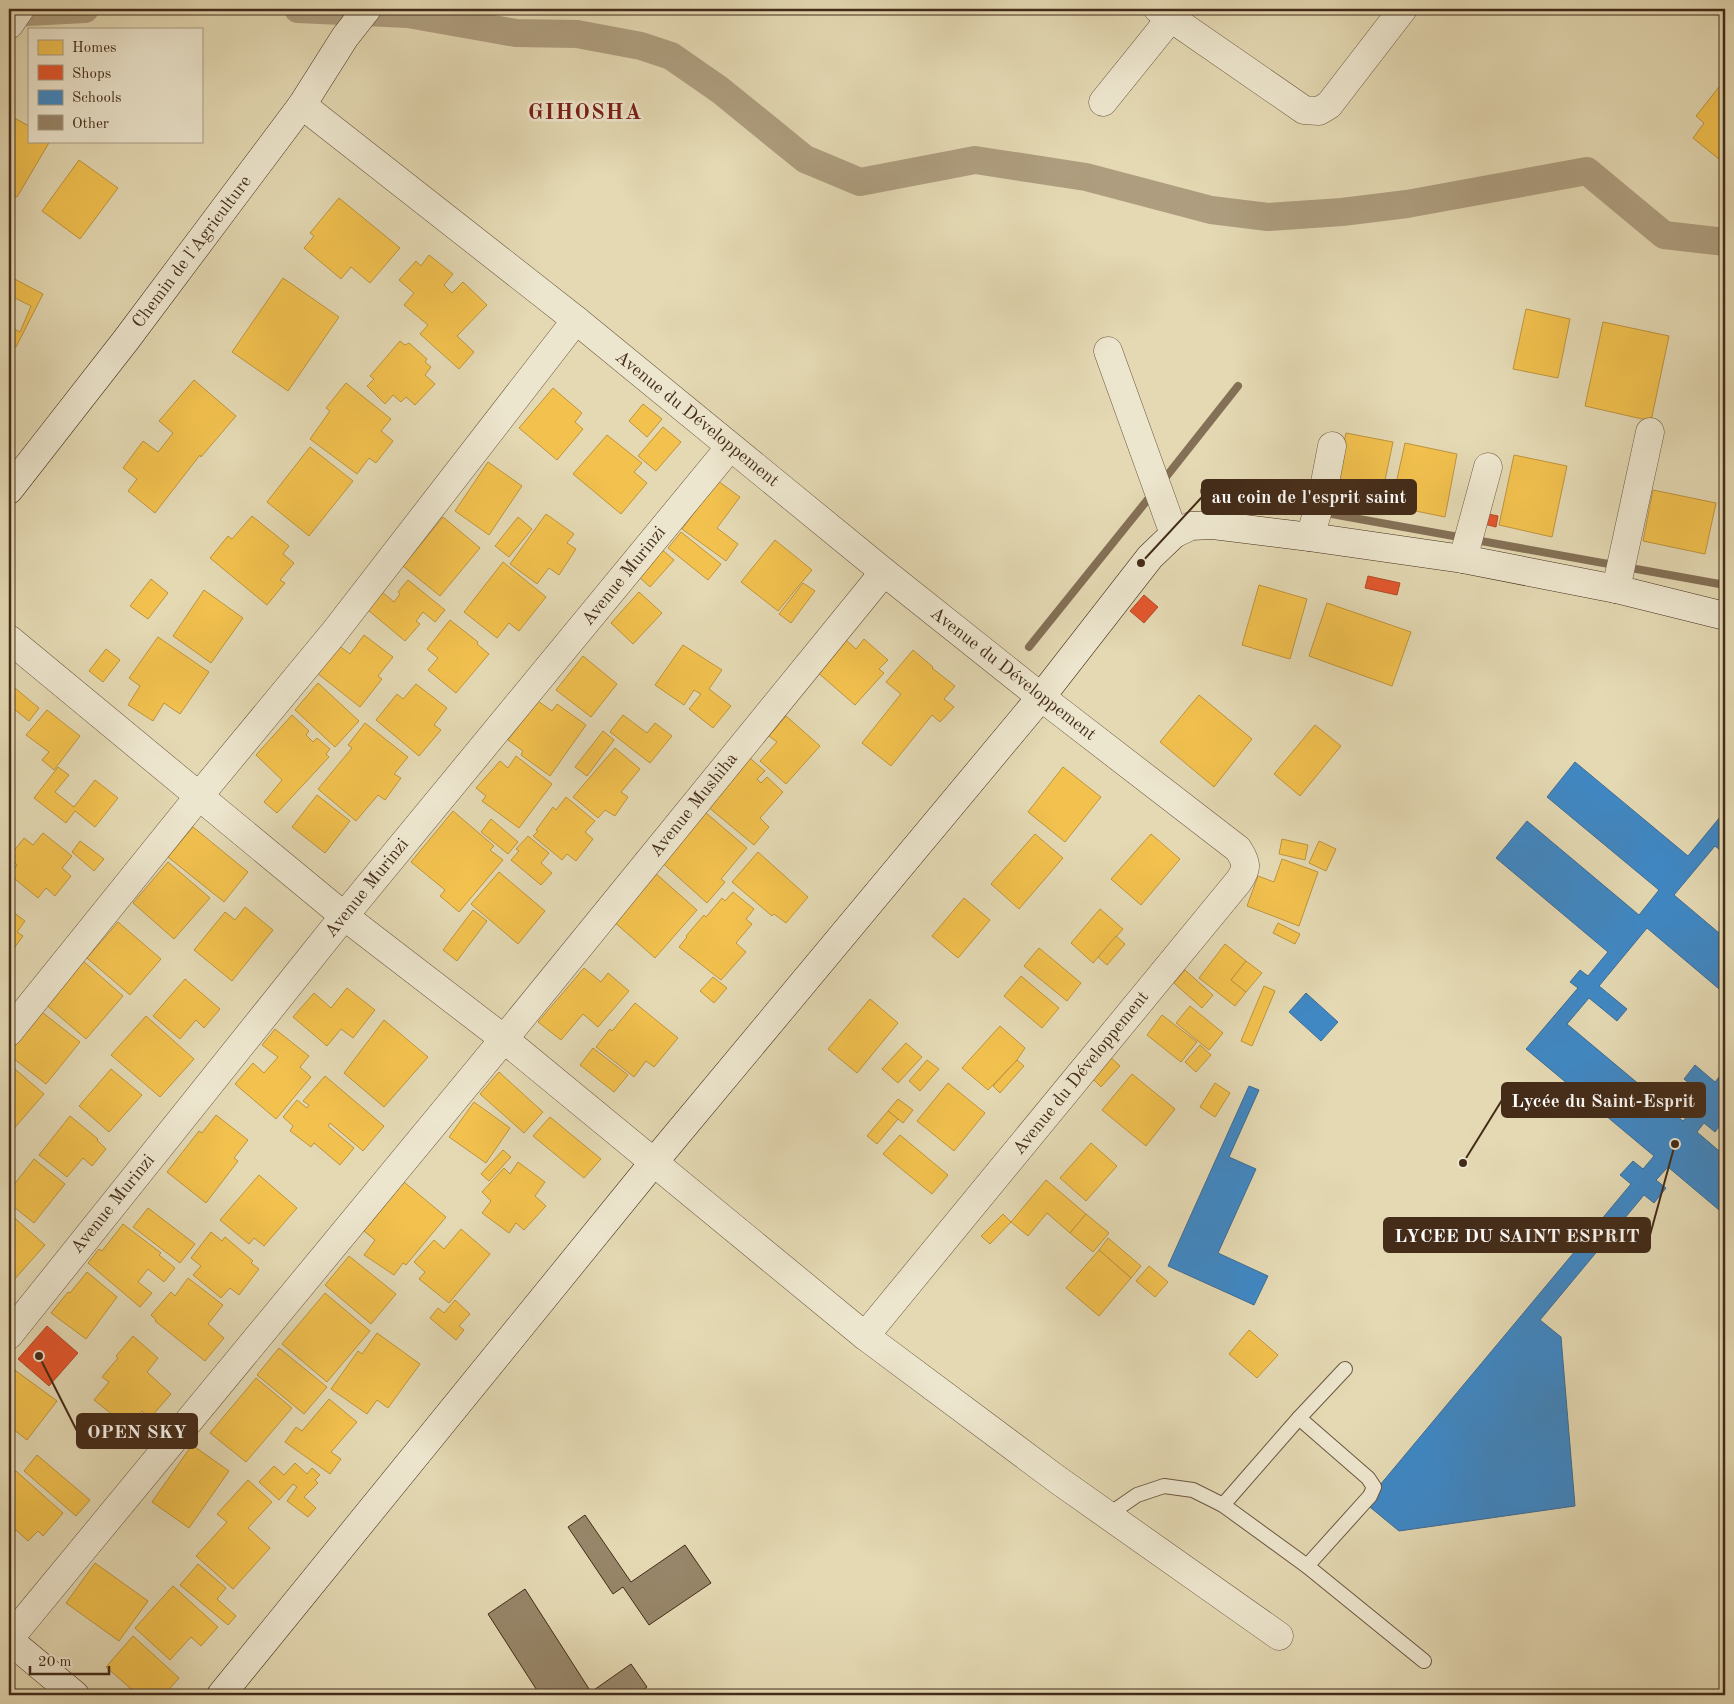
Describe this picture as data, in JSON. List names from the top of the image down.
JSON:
{
  "streets": {
    "street": [
      "Chemin de l'Agriculture",
      "Avenue du Développement",
      "Avenue Murinzi",
      "Avenue Mushiha"
    ]
  },
  "crossings": [
    ["Chemin de l'Agriculture", "Avenue du Développement"],
    ["Avenue du Développement", "Avenue Murinzi"],
    ["Avenue du Développement", "Avenue Mushiha"]
  ],
  "districts": ["GIHOSHA"],
  "places": [
    "au coin de l'esprit saint",
    "LYCEE DU SAINT ESPRIT",
    "Lycée du Saint-Esprit",
    "OPEN SKY"
  ],
  "legend": [
    "Homes",
    "Shops",
    "Schools",
    "Other"
  ],
  "scale_bar": "20 m"
}
